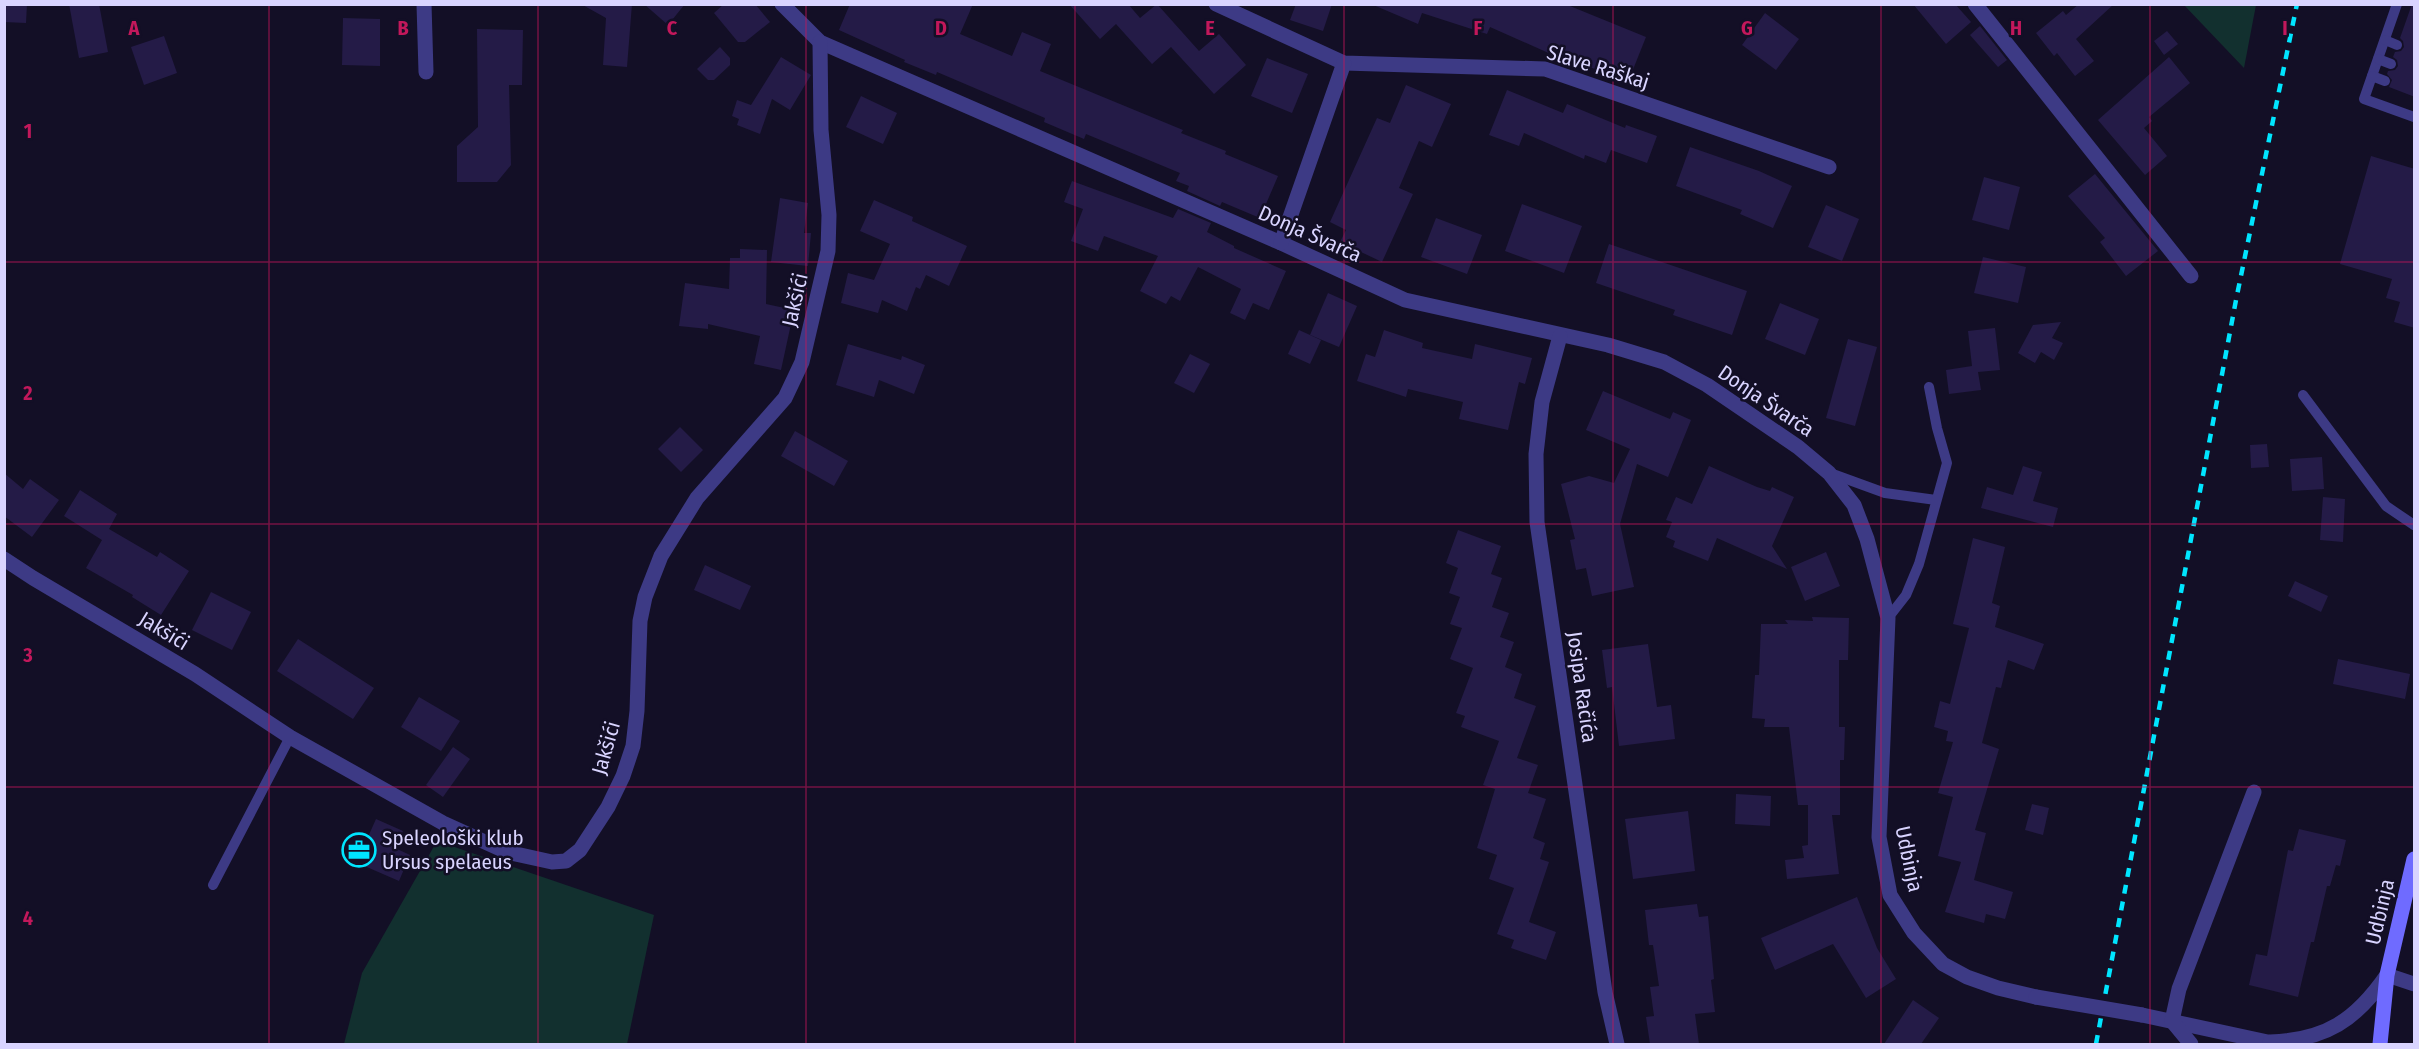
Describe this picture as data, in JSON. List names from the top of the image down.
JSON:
{
  "streets": {
    "main road": ["Udbinja"],
    "street": [
      "Slave Raškaj",
      "Donja Švarča",
      "Jakšići",
      "Josipa Račića"
    ]
  },
  "crossings": [
    ["Donja Švarča", "Jakšići"],
    ["Donja Švarča", "Josipa Račića"],
    ["Donja Švarča", "Udbinja"]
  ],
  "places": {
    "office": ["Speleološki klub Ursus spelaeus"]
  },
  "grid": {
    "columns": [
      "A",
      "B",
      "C",
      "D",
      "E",
      "F",
      "G",
      "H",
      "I"
    ],
    "rows": [
      "1",
      "2",
      "3",
      "4"
    ]
  }
}
